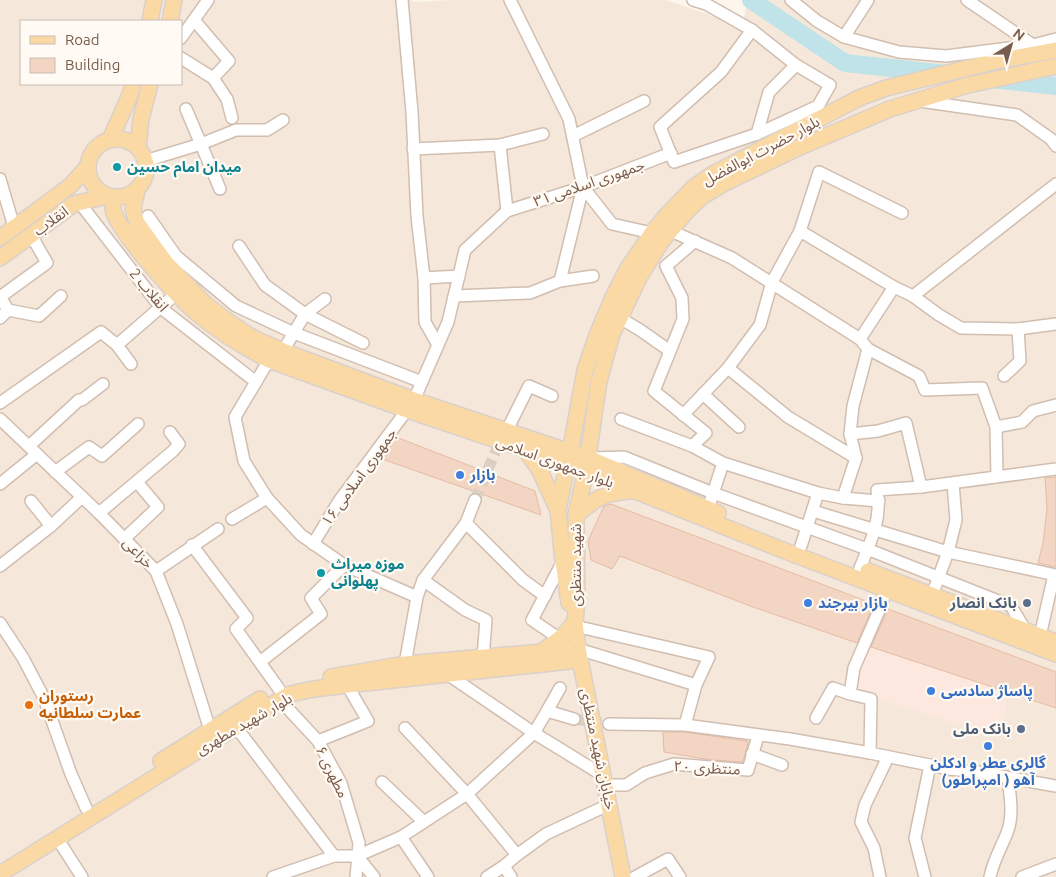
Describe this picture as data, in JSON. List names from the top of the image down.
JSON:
{
  "streets": {
    "main road": [
      "بلوار حضرت ابوالفضل",
      "انقلاب",
      "بلوار جمهوری اسلامی",
      "شهید منتظری",
      "بلوار شهید مطهری",
      "خیابان شهید منتظری"
    ],
    "street": [
      "جمهوری اسلامی ۳۱",
      "انقلاب 2",
      "جمهوری اسلامی ۱۶",
      "خزاعی",
      "منتظری ۲۰",
      "مطهری ۶"
    ]
  },
  "crossings": [
    ["بلوار حضرت ابوالفضل", "بلوار جمهوری اسلامی"],
    ["بلوار حضرت ابوالفضل", "شهید منتظری"],
    ["جمهوری اسلامی ۳۱", "بلوار جمهوری اسلامی"],
    ["جمهوری اسلامی ۳۱", "جمهوری اسلامی ۱۶"],
    ["انقلاب", "انقلاب 2"],
    ["انقلاب", "بلوار جمهوری اسلامی"],
    ["بلوار جمهوری اسلامی", "جمهوری اسلامی ۱۶"],
    ["بلوار جمهوری اسلامی", "شهید منتظری"],
    ["خزاعی", "بلوار شهید مطهری"],
    ["شهید منتظری", "خیابان شهید منتظری"],
    ["بلوار شهید مطهری", "خیابان شهید منتظری"],
    ["بلوار شهید مطهری", "مطهری ۶"],
    ["خیابان شهید منتظری", "منتظری ۲۰"]
  ],
  "places": [
    "میدان امام حسین",
    "بازار",
    "موزه میراث پهلوانی",
    "بازار بیرجند",
    "بانک انصار",
    "پاساژ سادسی",
    "رستوران عمارت سلطانیه",
    "بانک ملی",
    "گالرى عطر و ادكلن آهو ( امپراطور)"
  ],
  "legend": ["Road", "Building"],
  "north": "top right"
}
